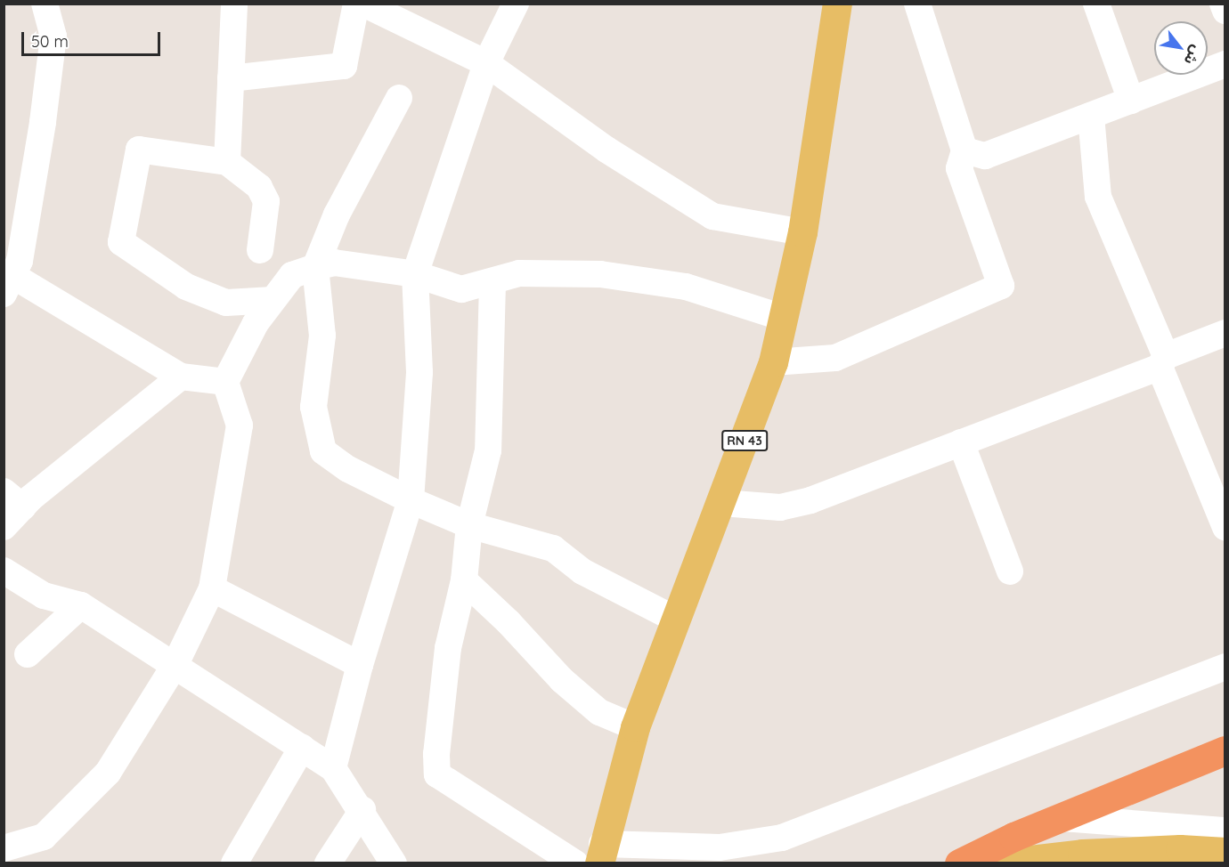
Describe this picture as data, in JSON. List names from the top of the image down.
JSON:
{
  "streets": {
    "main road": ["RN 43"]
  },
  "scale_bar": "50 m",
  "north": "bottom right"
}
